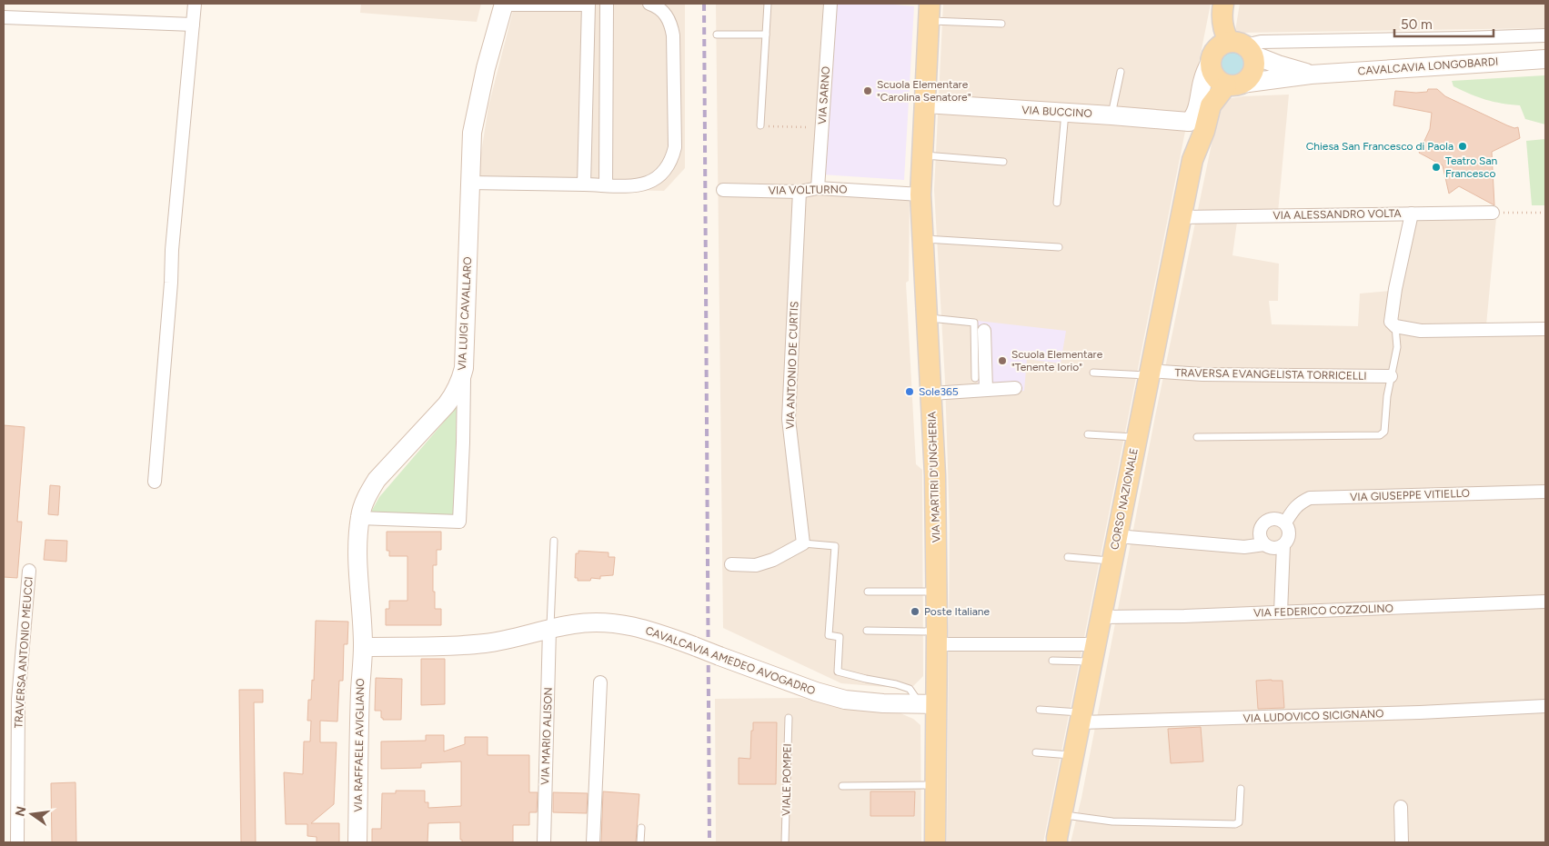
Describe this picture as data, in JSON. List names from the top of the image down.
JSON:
{
  "streets": {
    "main road": ["VIA MARTIRI D'UNGHERIA", "CORSO NAZIONALE"],
    "street": [
      "CAVALCAVIA LONGOBARDI",
      "VIA SARNO",
      "VIA BUCCINO",
      "VIA VOLTURNO",
      "VIA ALESSANDRO VOLTA",
      "VIA LUIGI CAVALLARO",
      "VIA ANTONIO DE CURTIS",
      "TRAVERSA EVANGELISTA TORRICELLI",
      "VIA GIUSEPPE VITIELLO",
      "VIA FEDERICO COZZOLINO",
      "TRAVERSA ANTONIO MEUCCI",
      "CAVALCAVIA AMEDEO AVOGADRO",
      "VIA LUDOVICO SICIGNANO",
      "VIA MARIO ALISON",
      "VIA RAFFAELE AVIGLIANO"
    ],
    "lane": ["VIALE POMPEI"]
  },
  "crossings": [
    ["CAVALCAVIA LONGOBARDI", "CORSO NAZIONALE"],
    ["VIA SARNO", "VIA VOLTURNO"],
    ["VIA BUCCINO", "VIA MARTIRI D'UNGHERIA"],
    ["VIA BUCCINO", "CORSO NAZIONALE"],
    ["VIA VOLTURNO", "VIA ANTONIO DE CURTIS"],
    ["VIA VOLTURNO", "VIA MARTIRI D'UNGHERIA"],
    ["VIA ALESSANDRO VOLTA", "CORSO NAZIONALE"],
    ["VIA LUIGI CAVALLARO", "CAVALCAVIA AMEDEO AVOGADRO"],
    ["VIA LUIGI CAVALLARO", "VIA RAFFAELE AVIGLIANO"],
    ["TRAVERSA EVANGELISTA TORRICELLI", "CORSO NAZIONALE"],
    ["VIA MARTIRI D'UNGHERIA", "CAVALCAVIA AMEDEO AVOGADRO"],
    ["CORSO NAZIONALE", "VIA FEDERICO COZZOLINO"],
    ["CORSO NAZIONALE", "VIA LUDOVICO SICIGNANO"],
    ["CAVALCAVIA AMEDEO AVOGADRO", "VIA MARIO ALISON"],
    ["CAVALCAVIA AMEDEO AVOGADRO", "VIA RAFFAELE AVIGLIANO"]
  ],
  "places": [
    "Scuola Elementare \"Carolina Senatore\"",
    "Chiesa San Francesco di Paola",
    "Teatro San Francesco",
    "Scuola Elementare \"Tenente Iorio\"",
    "Sole365",
    "Poste Italiane"
  ],
  "scale_bar": "50 m",
  "north": "left"
}
